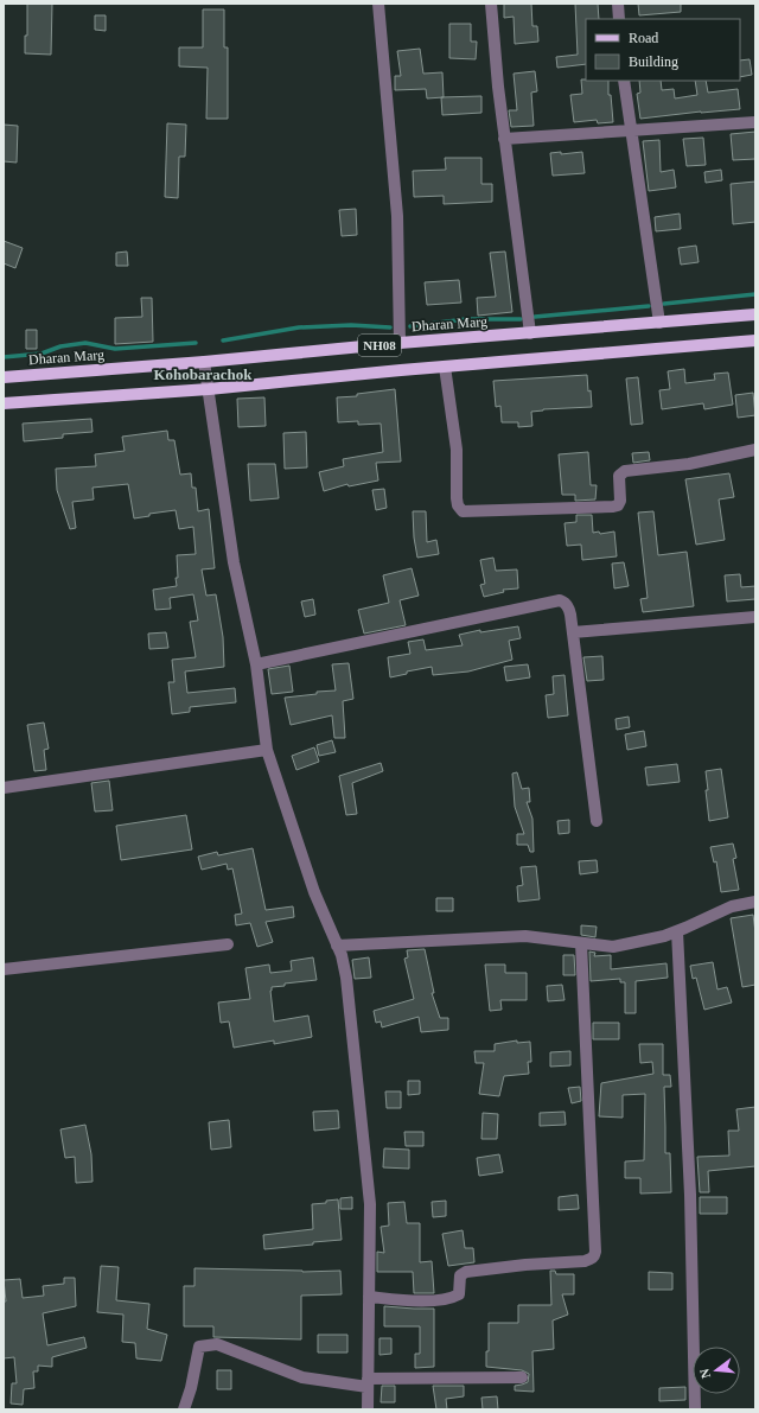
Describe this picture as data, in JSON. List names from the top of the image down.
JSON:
{
  "streets": {
    "main road": ["Dharan Marg", "NH08"]
  },
  "districts": ["Kohobarachok"],
  "legend": ["Road", "Building"],
  "north": "left"
}
